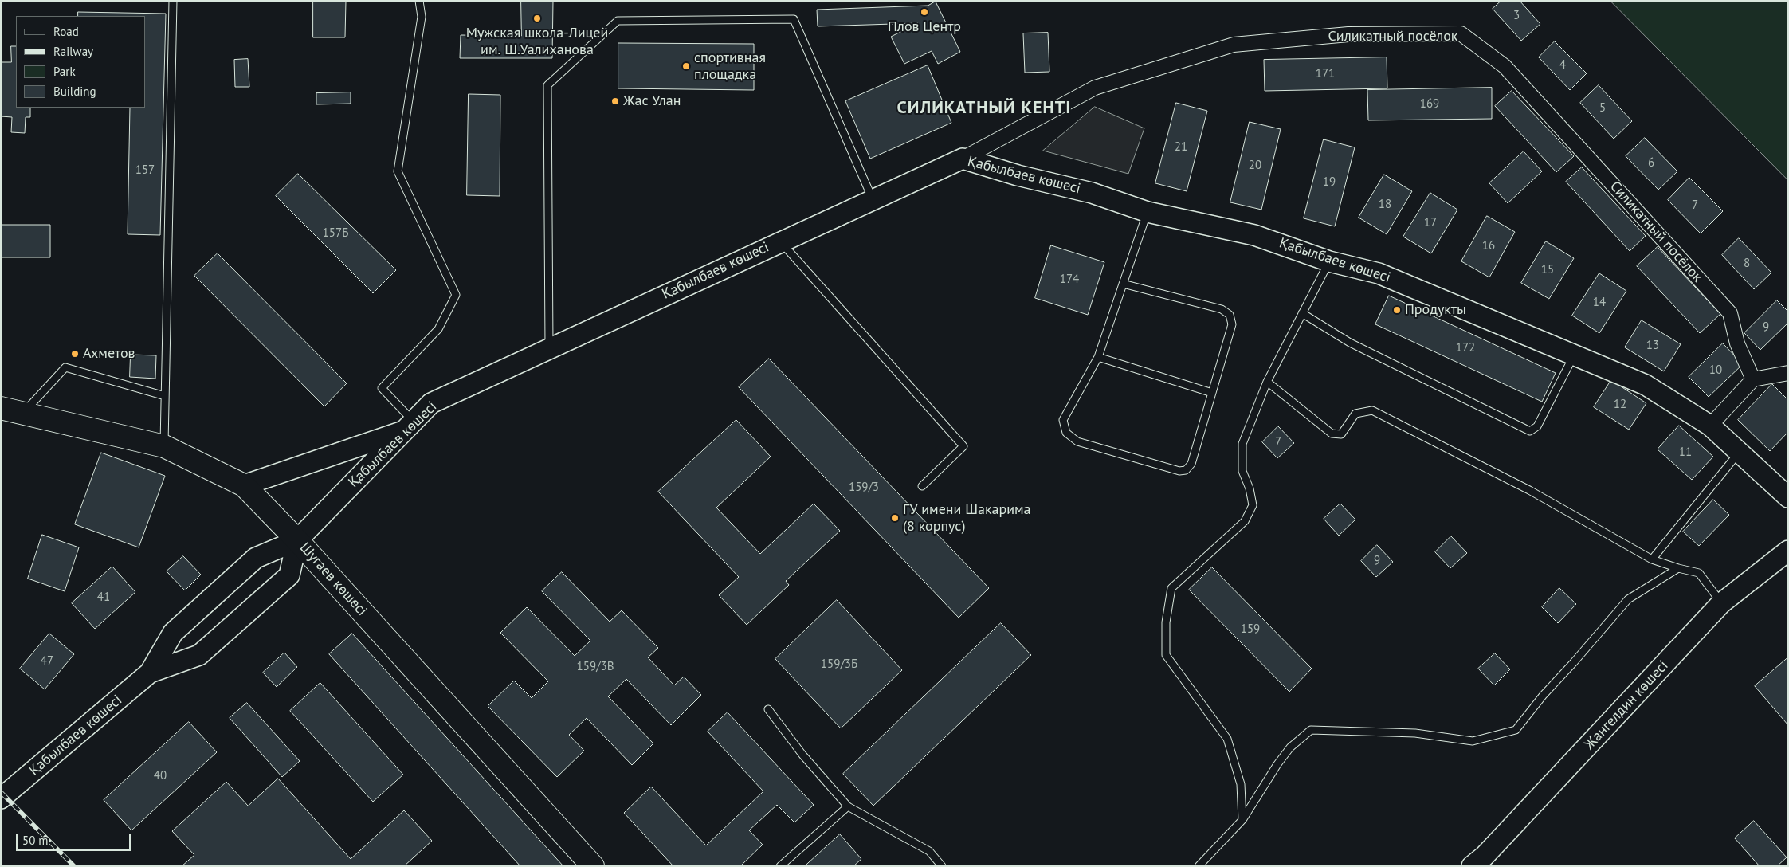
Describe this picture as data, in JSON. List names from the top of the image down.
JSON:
{
  "streets": {
    "highway": ["Шугаев көшесі"],
    "main road": ["Қабылбаев көшесі", "Жангелдин көшесі"],
    "street": ["Силикатный посёлок"]
  },
  "crossings": [
    ["Силикатный посёлок", "Қабылбаев көшесі"],
    ["Қабылбаев көшесі", "Шугаев көшесі"]
  ],
  "districts": ["СИЛИКАТНЫЙ КЕНТІ"],
  "places": [
    "Плов Центр",
    "Мужская школа-Лицей им. Ш.Уалиханова",
    "спортивная площадка",
    "Жас Улан",
    "Продукты",
    "Ахметов",
    "ГУ имени Шакарима (8 корпус)"
  ],
  "house_numbers": [
    "3",
    "4",
    "171",
    "169",
    "5",
    "21",
    "6",
    "20",
    "157",
    "19",
    "18",
    "7",
    "17",
    "157Б",
    "16",
    "8",
    "15",
    "174",
    "14",
    "9",
    "13",
    "172",
    "10",
    "12",
    "7",
    "11",
    "159/3",
    "9",
    "41",
    "159",
    "47",
    "159/3Б",
    "159/3В",
    "40"
  ],
  "legend": [
    "Road",
    "Railway",
    "Park",
    "Building"
  ],
  "scale_bar": "50 m"
}
